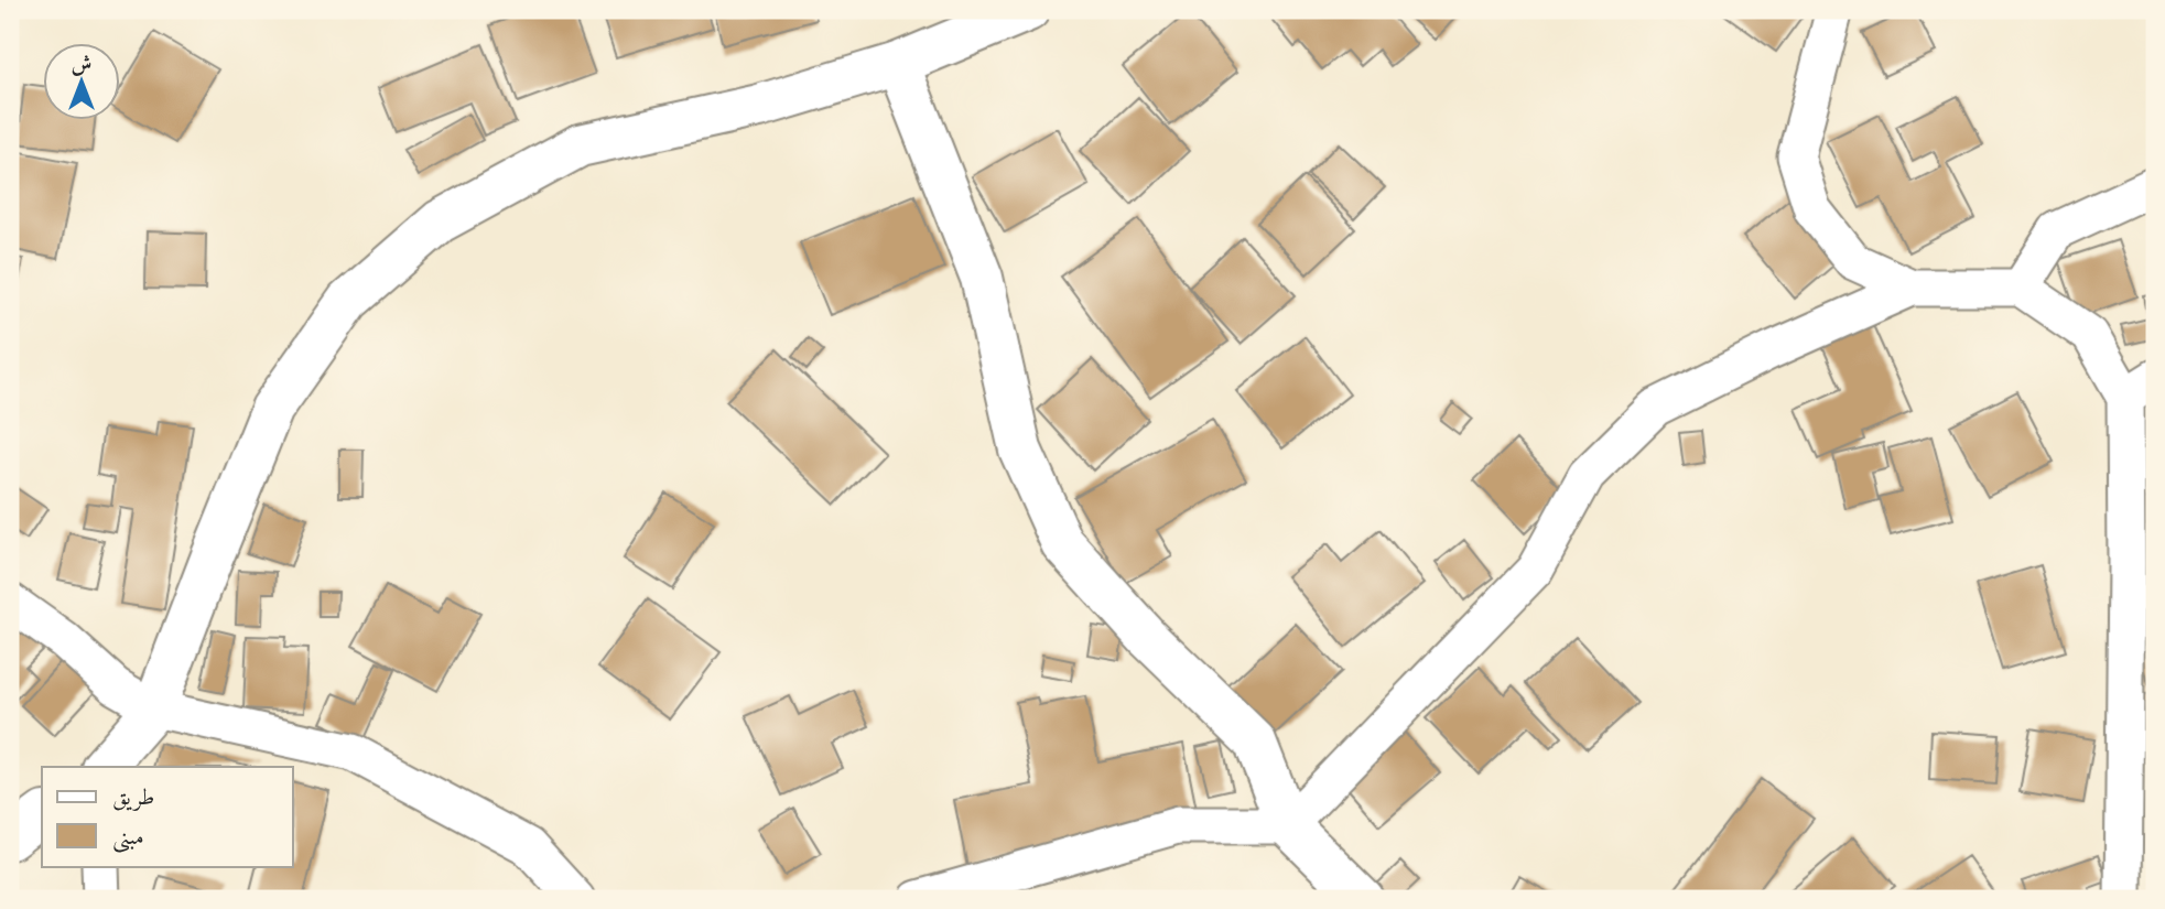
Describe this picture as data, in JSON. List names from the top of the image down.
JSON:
{
  "legend": ["طريق", "مبنى"],
  "north": "top"
}
